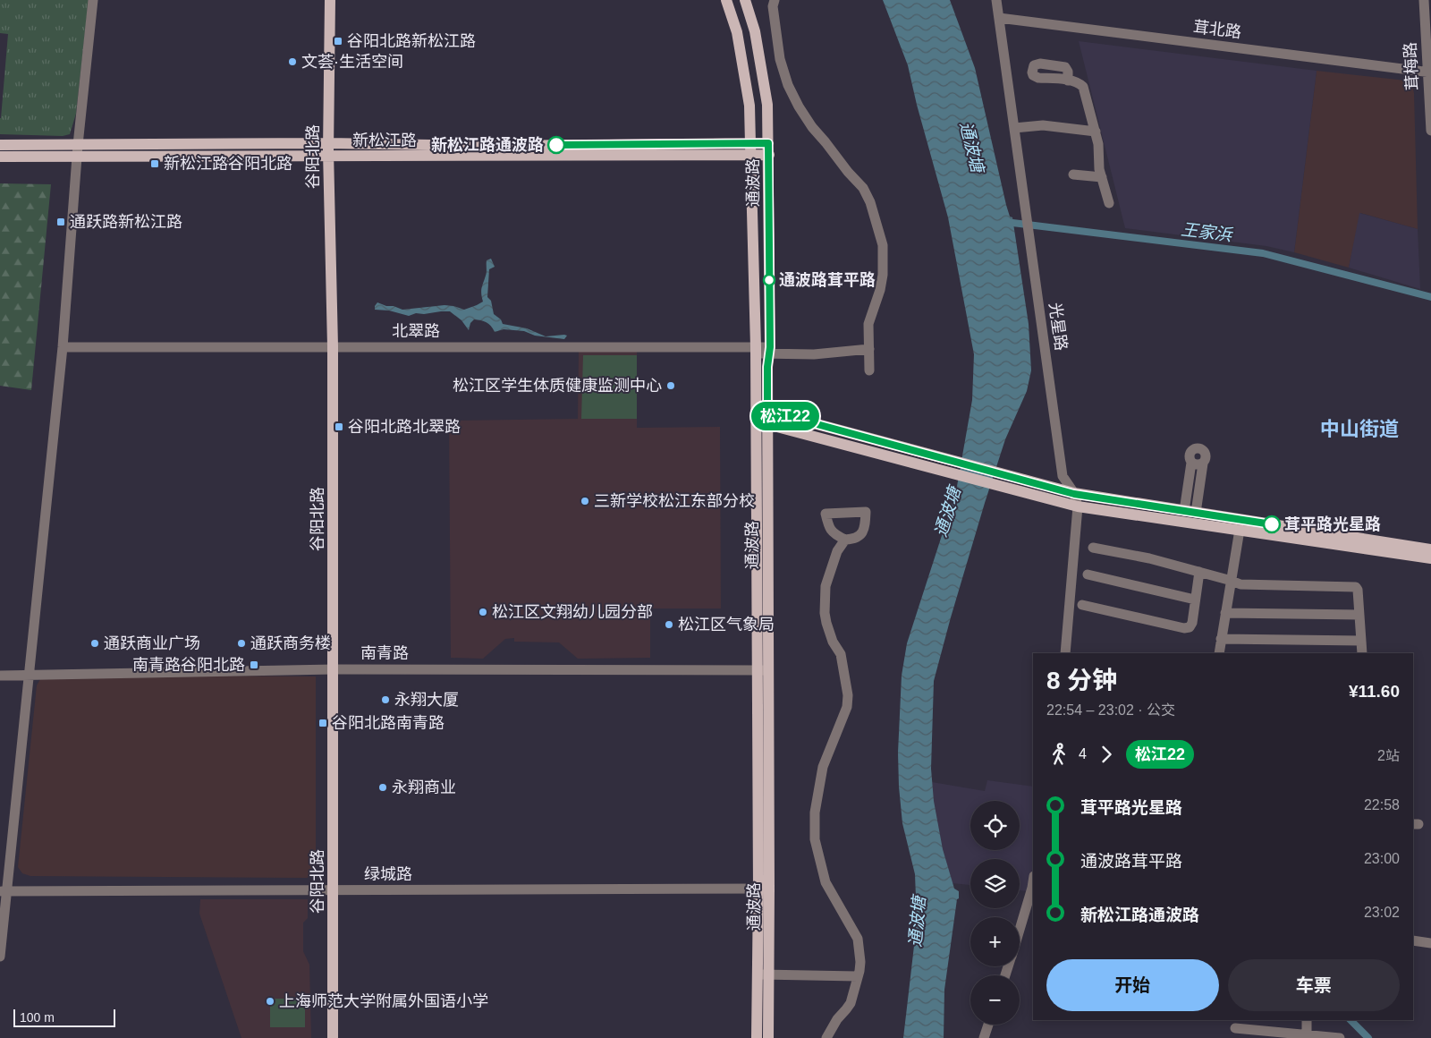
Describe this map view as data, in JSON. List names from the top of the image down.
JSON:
{
  "streets": {
    "main road": ["新松江路", "谷阳北路", "通波路"],
    "street": [
      "茸北路",
      "茸梅路",
      "光星路",
      "北翠路",
      "南青路",
      "绿城路"
    ]
  },
  "crossings": [
    ["茸北路", "茸梅路"],
    ["茸北路", "光星路"],
    ["新松江路", "谷阳北路"],
    ["新松江路", "通波路"],
    ["谷阳北路", "北翠路"],
    ["谷阳北路", "南青路"],
    ["谷阳北路", "绿城路"],
    ["通波路", "北翠路"],
    ["通波路", "南青路"],
    ["通波路", "绿城路"]
  ],
  "districts": ["中山街道"],
  "water": ["通波塘", "王家浜"],
  "places": {
    "transit": [
      "谷阳北路新松江路",
      "新松江路谷阳北路",
      "通跃路新松江路",
      "谷阳北路北翠路",
      "南青路谷阳北路",
      "谷阳北路南青路"
    ],
    "other": [
      "文荟·生活空间",
      "新松江路通波路",
      "通波路茸平路",
      "松江区学生体质健康监测中心",
      "三新学校松江东部分校",
      "茸平路光星路",
      "松江区文翔幼儿园分部",
      "松江区气象局",
      "通跃商业广场",
      "通跃商务楼",
      "永翔大厦",
      "永翔商业",
      "上海师范大学附属外国语小学"
    ]
  },
  "lines": ["bus line 松江22"],
  "scale_bar": "100 m",
  "page": {
    "on_map": "松江22",
    "heading": ["8 分钟", "22:54 – 23:02 · 公交", "¥11.60"],
    "legs": ["4", "松江22", "2站"],
    "list": [
      {
        "name": "茸平路光星路",
        "value": "22:58"
      },
      {
        "name": "通波路茸平路",
        "value": "23:00"
      },
      {
        "name": "新松江路通波路",
        "value": "23:02"
      }
    ],
    "map_buttons": ["+", "−"],
    "buttons": ["开始", "车票"],
    "scale": "100 m"
  }
}
